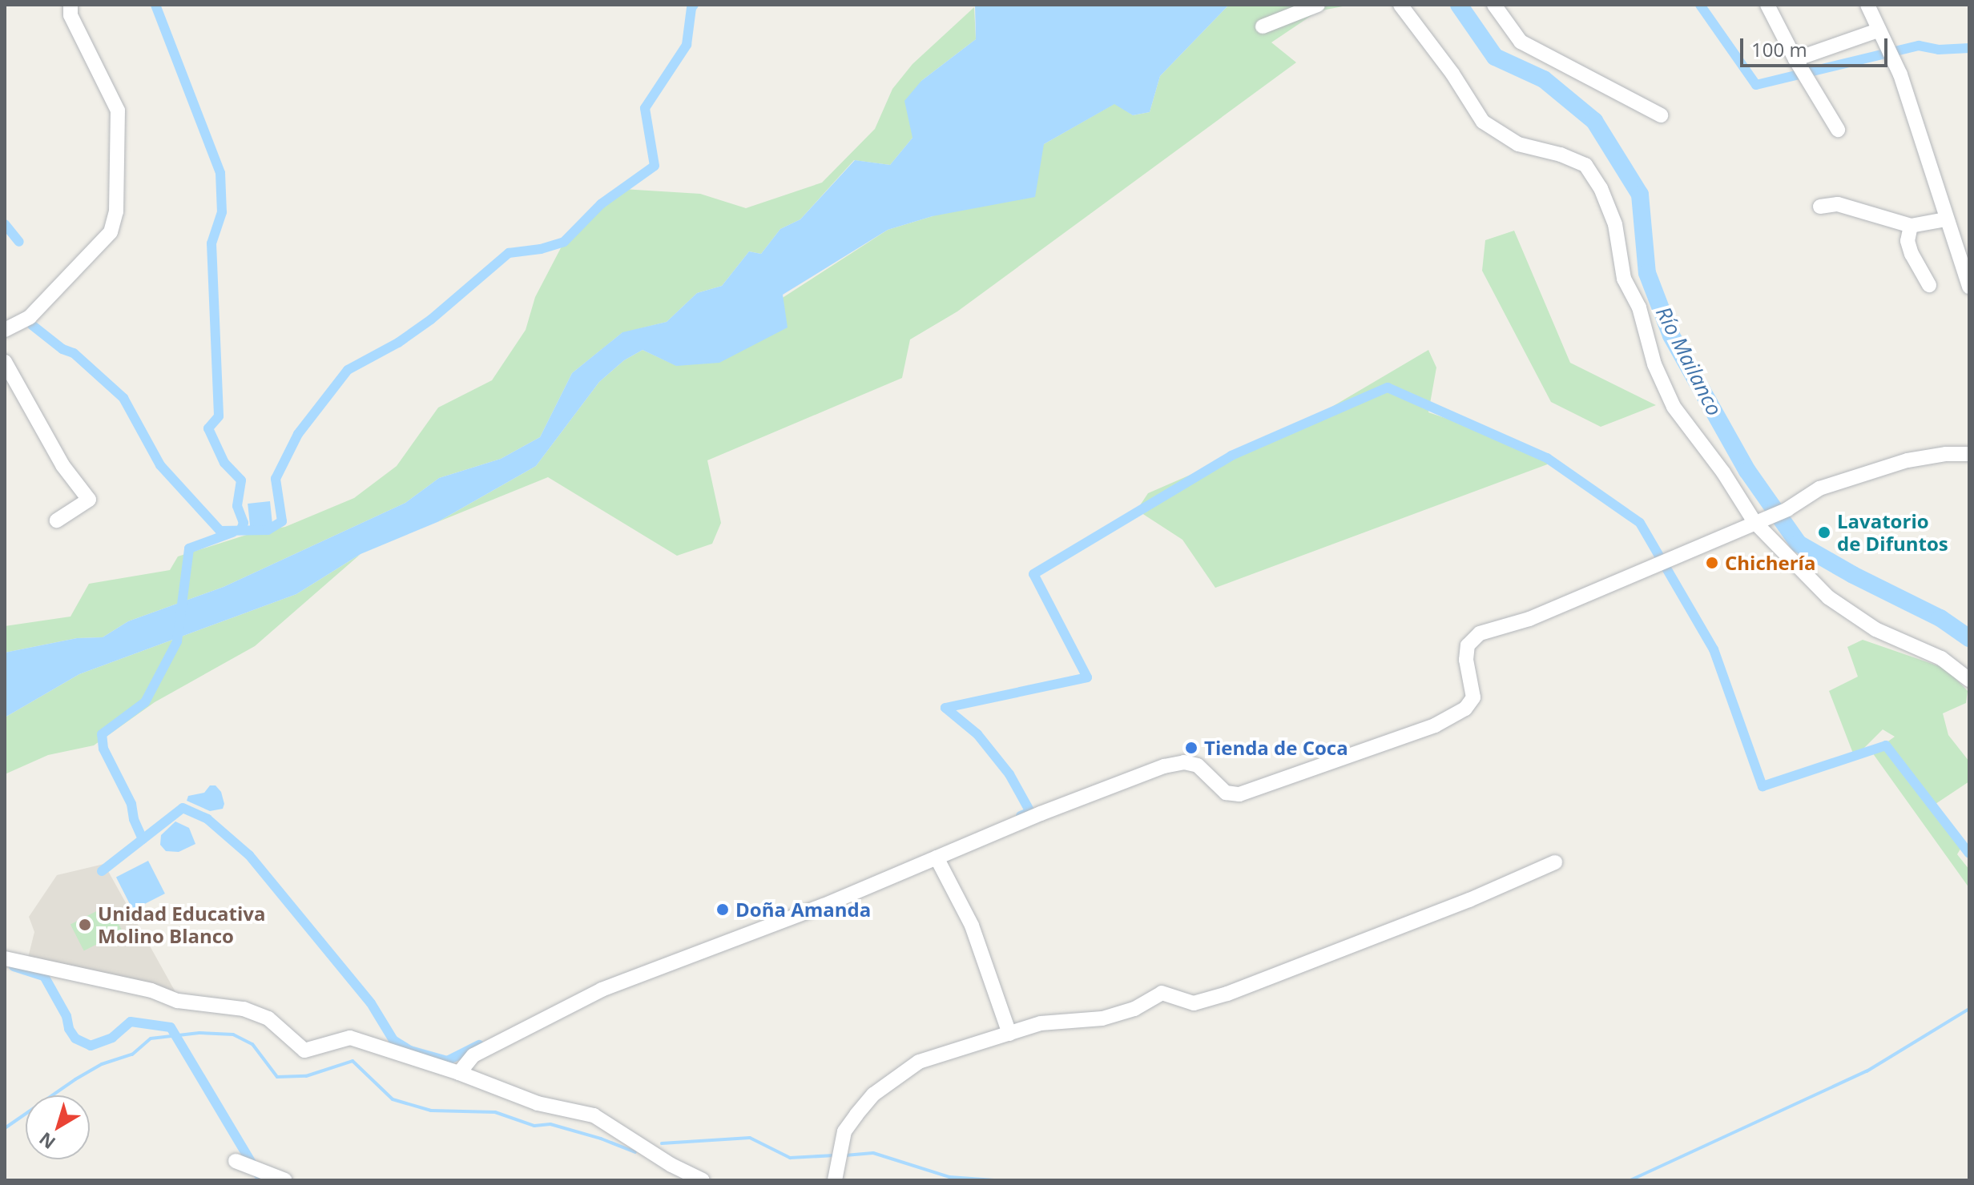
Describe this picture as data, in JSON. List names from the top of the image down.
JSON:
{
  "water": ["Río Mailanco"],
  "places": [
    "Lavatorio de Difuntos",
    "Chichería",
    "Tienda de Coca",
    "Doña Amanda",
    "Unidad Educativa Molino Blanco"
  ],
  "scale_bar": "100 m",
  "north": "bottom left"
}
